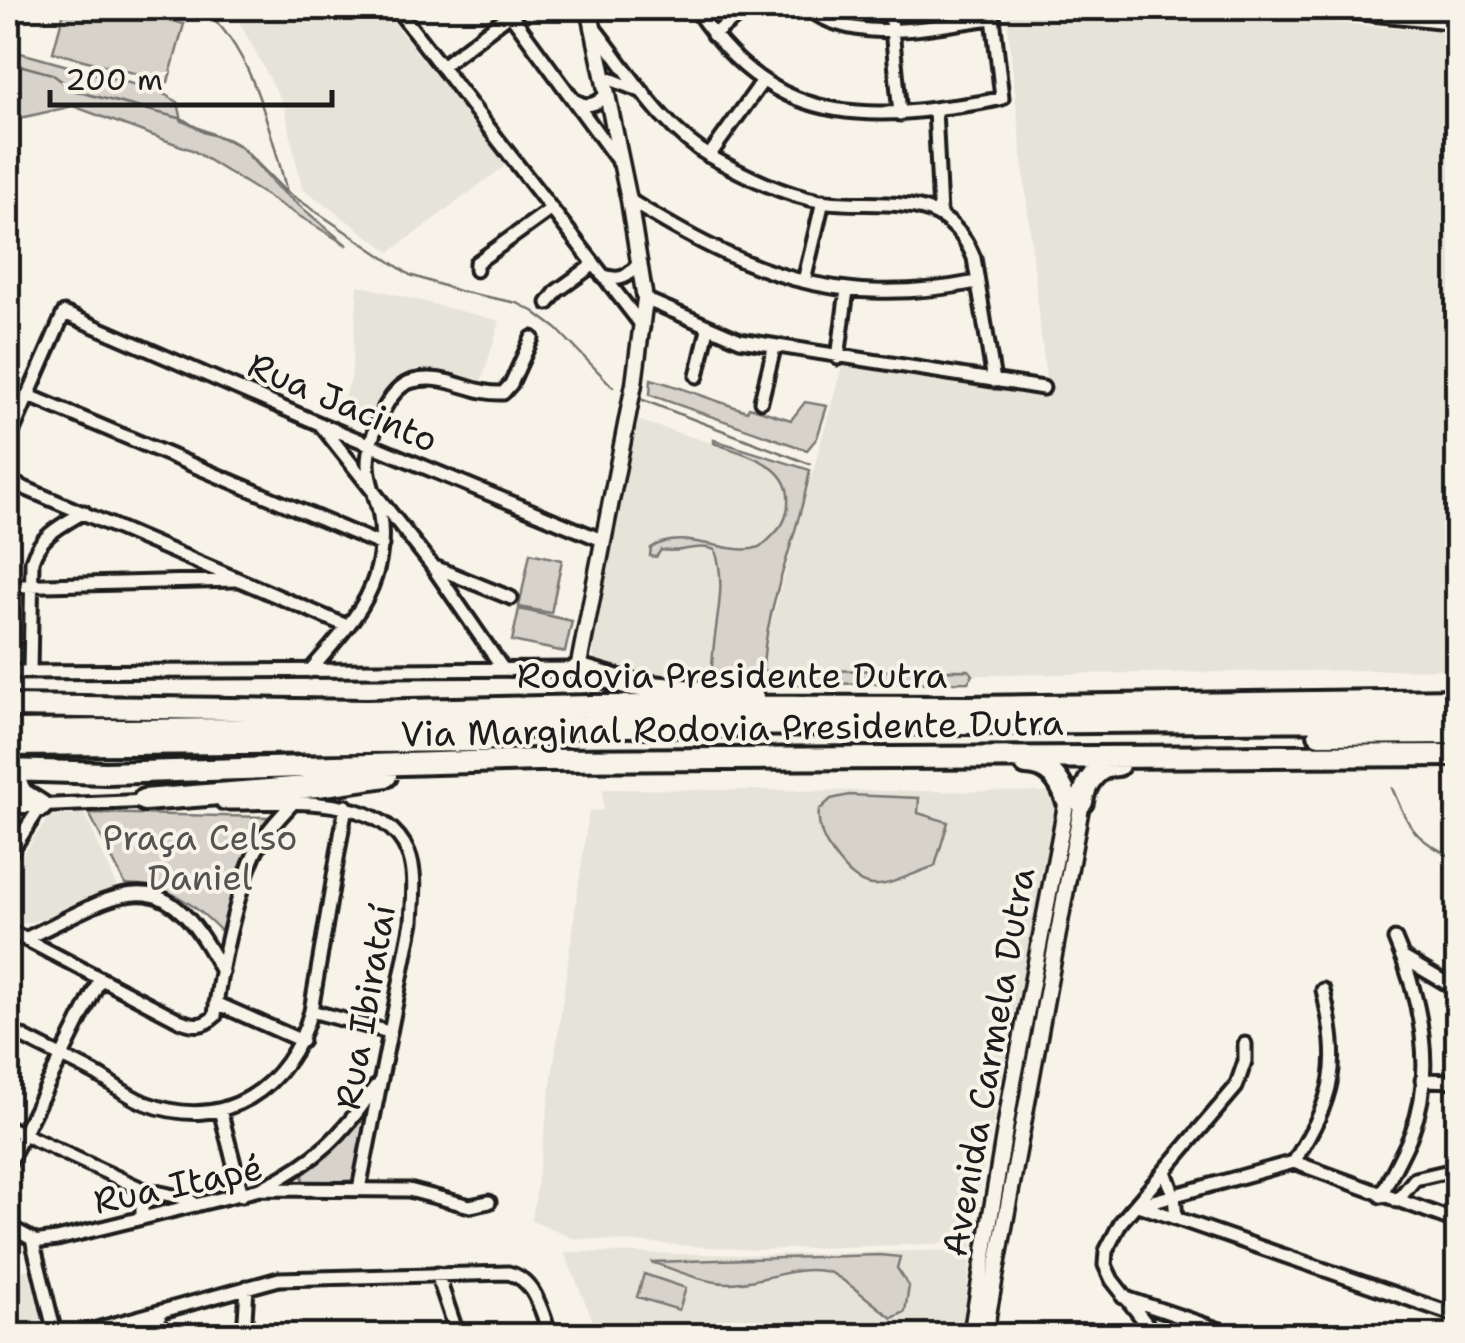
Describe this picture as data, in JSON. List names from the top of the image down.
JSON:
{
  "streets": {
    "highway": ["Rodovia Presidente Dutra", "Via Marginal Rodovia Presidente Dutra"],
    "street": [
      "Rua Jacinto",
      "Rua Ibirataí",
      "Avenida Carmela Dutra",
      "Rua Itapé"
    ]
  },
  "crossings": [
    ["Rua Ibirataí", "Rua Itapé"]
  ],
  "parks": ["Praça Celso Daniel"],
  "scale_bar": "200 m"
}
